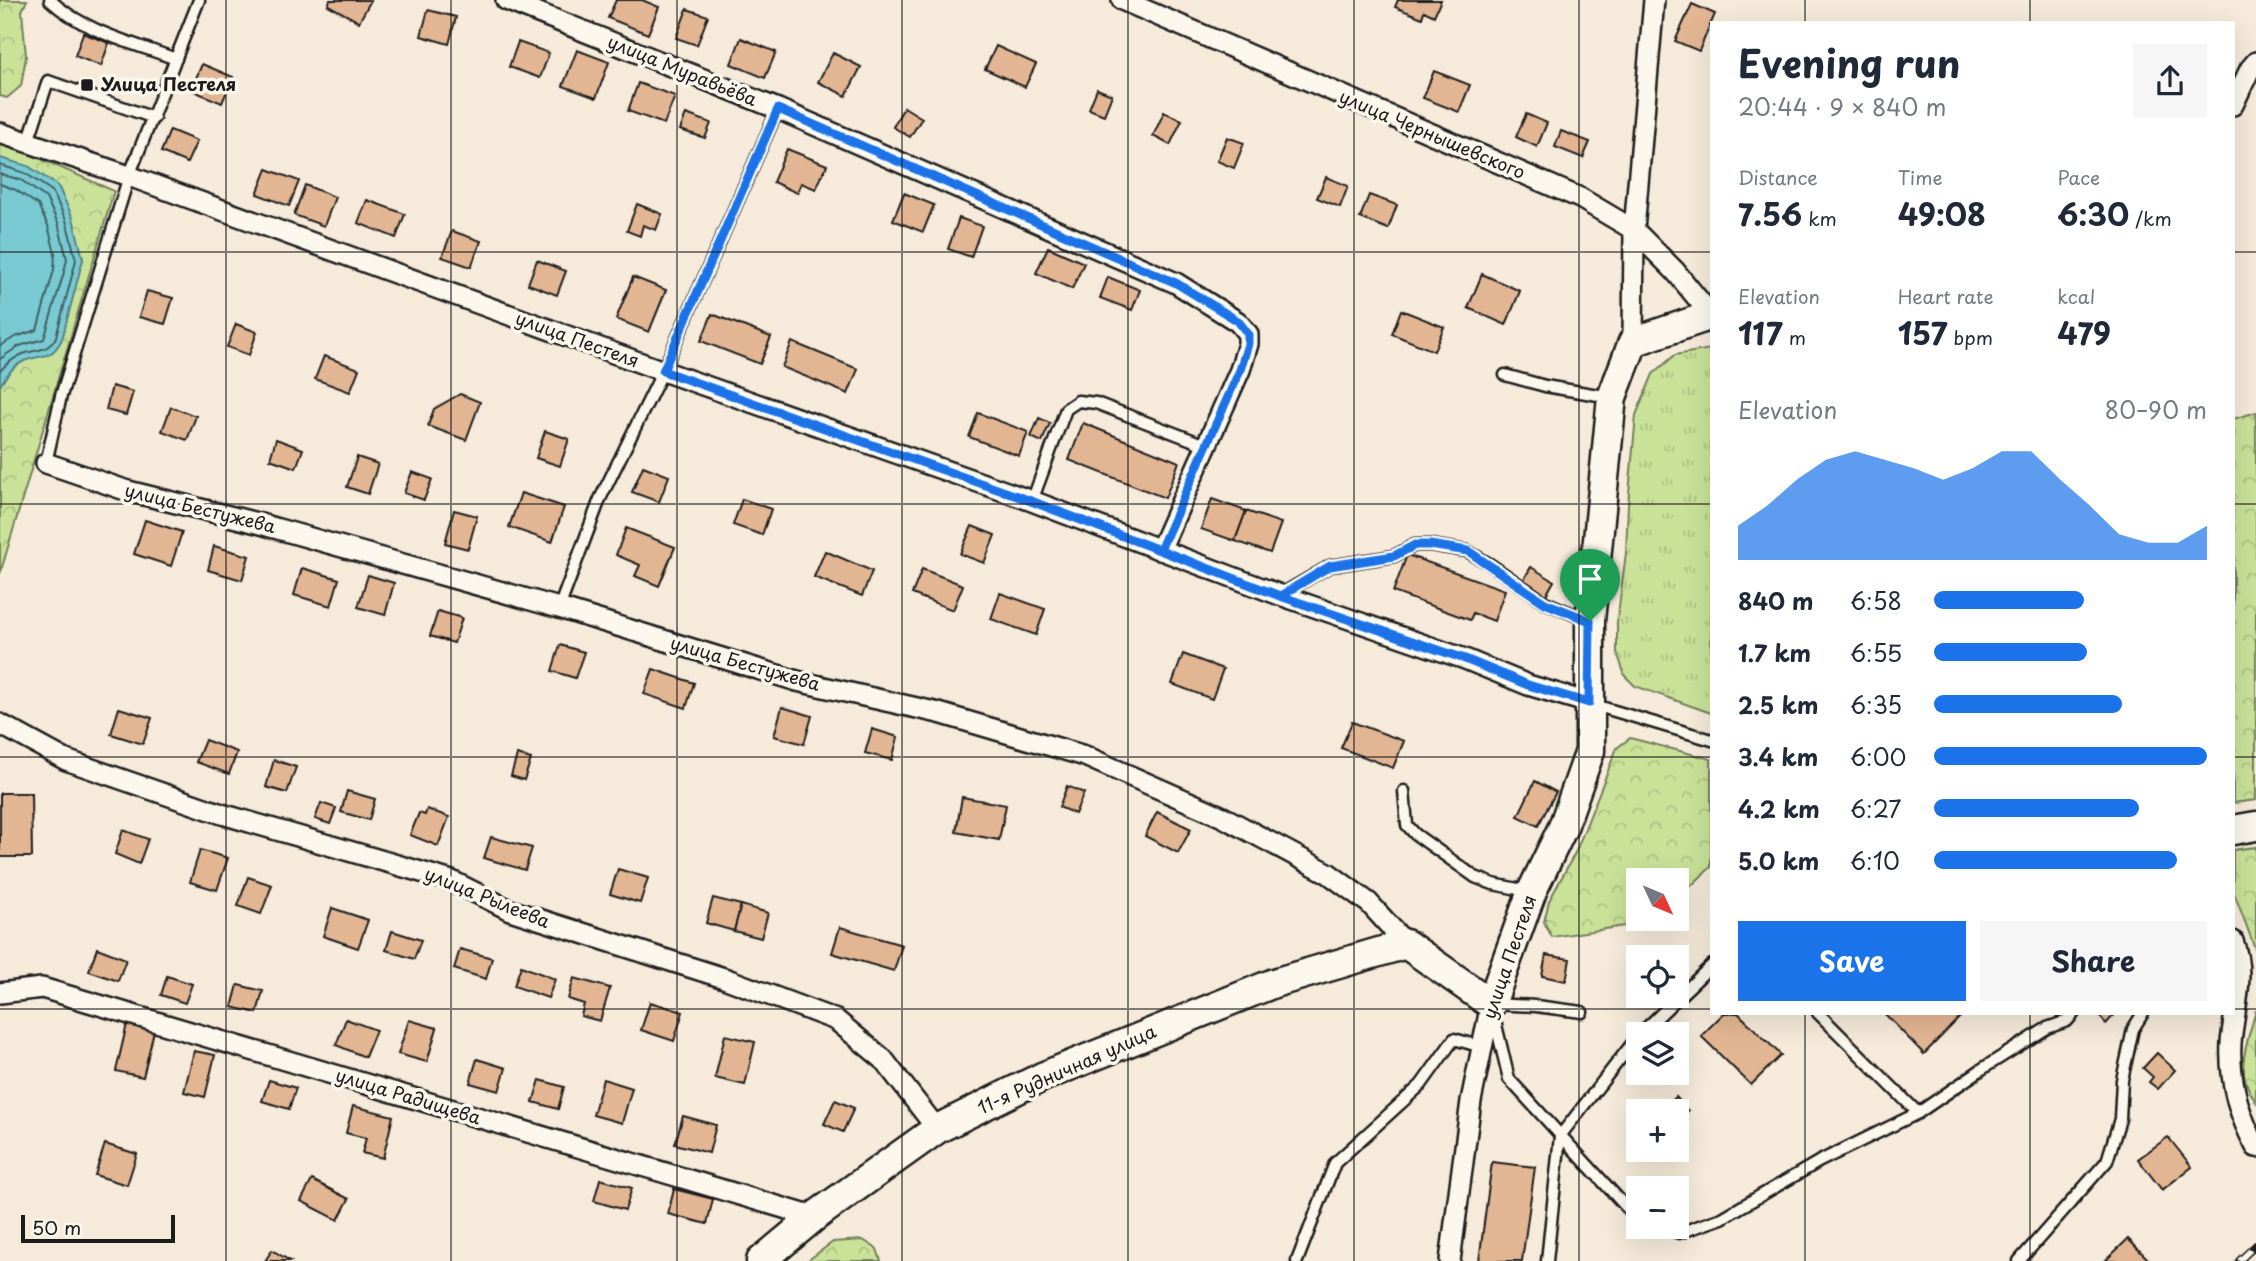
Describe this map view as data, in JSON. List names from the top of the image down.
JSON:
{
  "streets": {
    "main road": ["улица Пестеля", "11-я Рудничная улица"],
    "street": [
      "улица Муравьёва",
      "улица Чернышевского",
      "улица Бестужева",
      "улица Рылеева",
      "улица Радищева"
    ]
  },
  "crossings": [
    ["улица Муравьёва", "улица Пестеля"],
    ["улица Бестужева", "11-я Рудничная улица"],
    ["улица Рылеева", "11-я Рудничная улица"],
    ["11-я Рудничная улица", "улица Радищева"]
  ],
  "places": {
    "transit": ["Улица Пестеля"]
  },
  "scale_bar": "50 m",
  "north": "bottom right",
  "page": {
    "heading": ["Evening run", "20:44 · 9 × 840 m"],
    "stats": [
      ["Distance", "7.56 km"],
      ["Time", "49:08"],
      ["Pace", "6:30 /km"],
      ["Elevation", "117 m"],
      ["Heart rate", "157 bpm"],
      ["kcal", "479"]
    ],
    "chart": ["Elevation", "80–90 m"],
    "list": [
      {
        "name": "840 m",
        "note": "6:58"
      },
      {
        "name": "1.7 km",
        "note": "6:55"
      },
      {
        "name": "2.5 km",
        "note": "6:35"
      },
      {
        "name": "3.4 km",
        "note": "6:00"
      },
      {
        "name": "4.2 km",
        "note": "6:27"
      },
      {
        "name": "5.0 km",
        "note": "6:10"
      }
    ],
    "map_buttons": ["+", "−"],
    "buttons": ["Save", "Share"],
    "scale": "50 m"
  }
}
